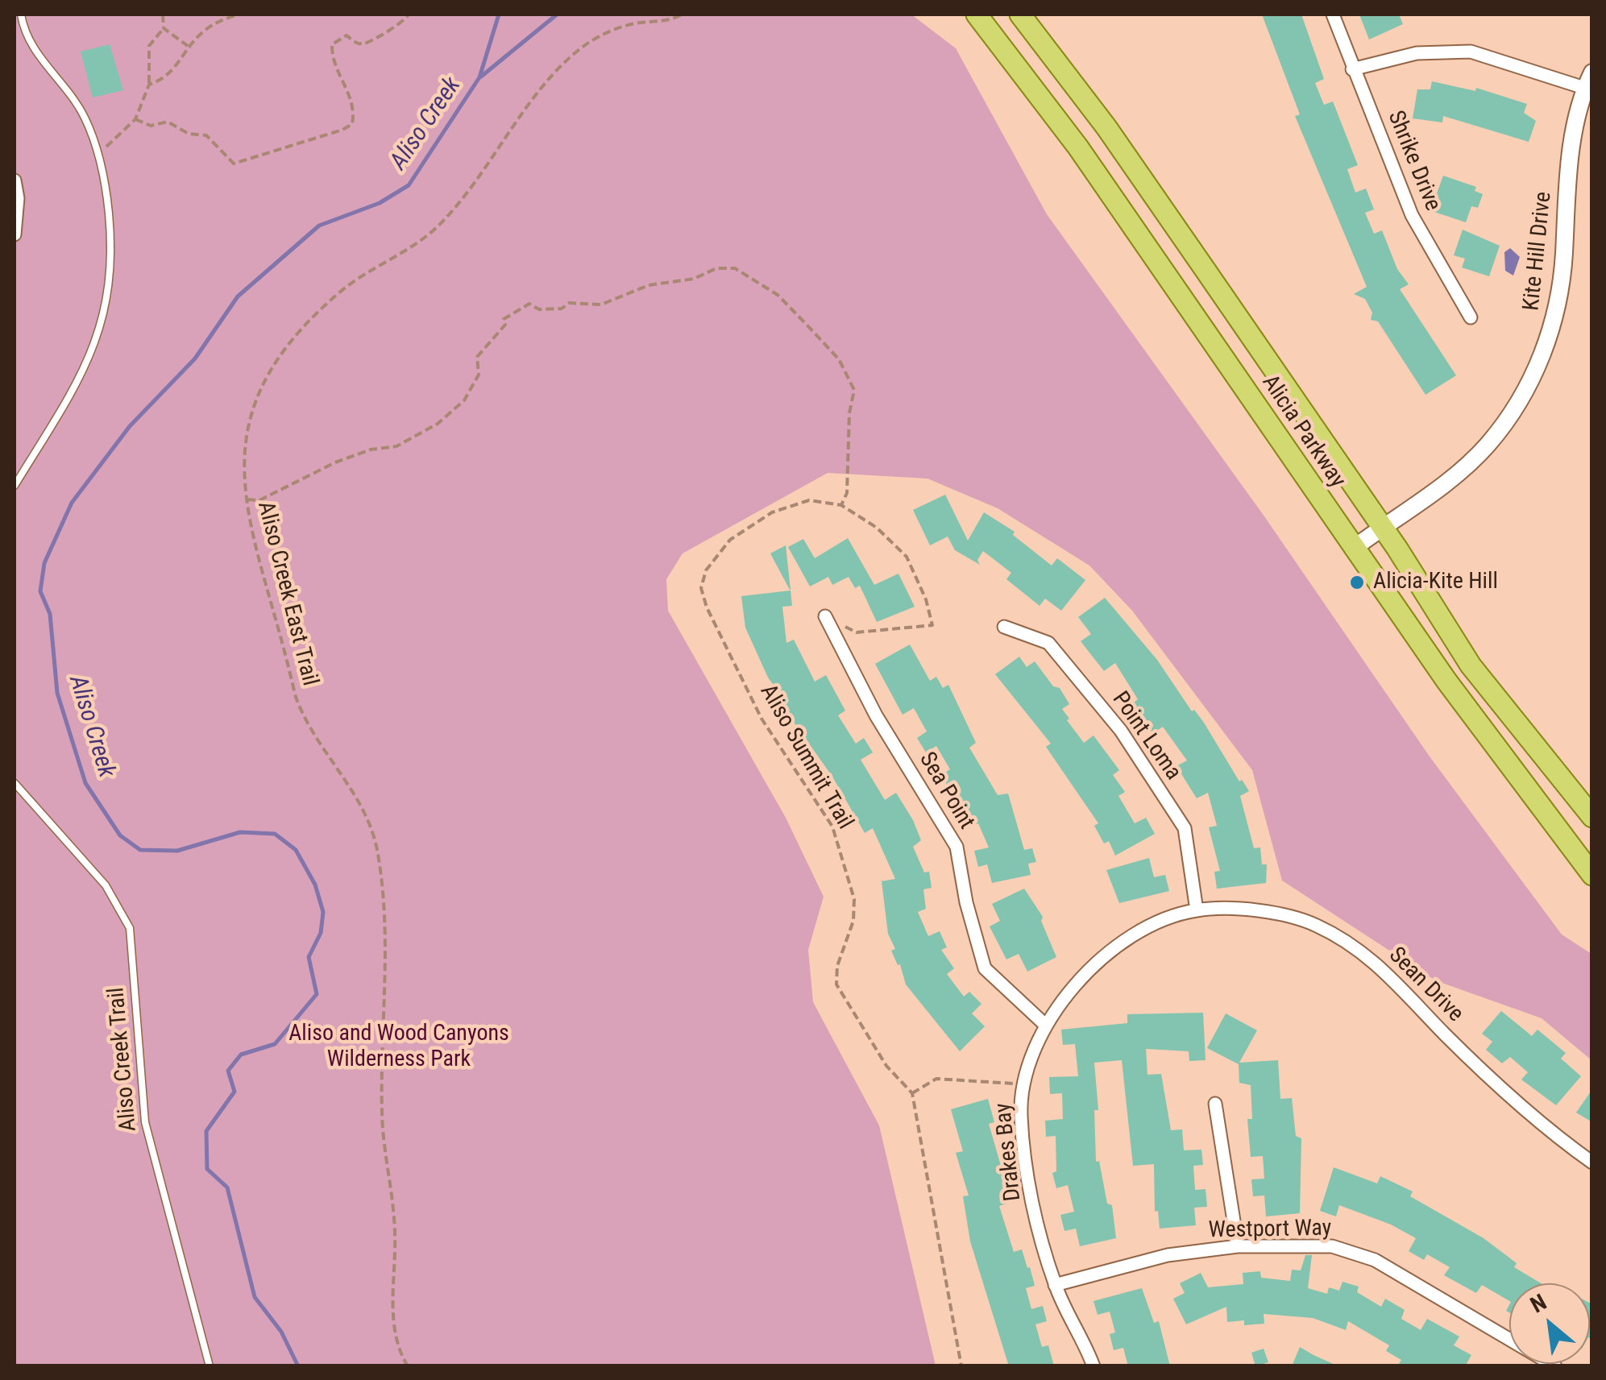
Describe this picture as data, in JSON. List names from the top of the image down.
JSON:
{
  "streets": {
    "main road": ["Alicia Parkway"],
    "street": [
      "Shrike Drive",
      "Kite Hill Drive",
      "Point Loma",
      "Sea Point",
      "Sean Drive",
      "Drakes Bay",
      "Westport Way"
    ],
    "lane": ["Aliso Creek Trail"],
    "path": ["Aliso Creek East Trail", "Aliso Summit Trail"]
  },
  "crossings": [
    ["Kite Hill Drive", "Alicia Parkway"],
    ["Point Loma", "Sean Drive"],
    ["Point Loma", "Drakes Bay"],
    ["Sea Point", "Drakes Bay"],
    ["Sean Drive", "Drakes Bay"],
    ["Drakes Bay", "Westport Way"]
  ],
  "water": ["Aliso Creek"],
  "parks": ["Aliso and Wood Canyons Wilderness Park"],
  "places": ["Alicia-Kite Hill"],
  "north": "top left"
}
